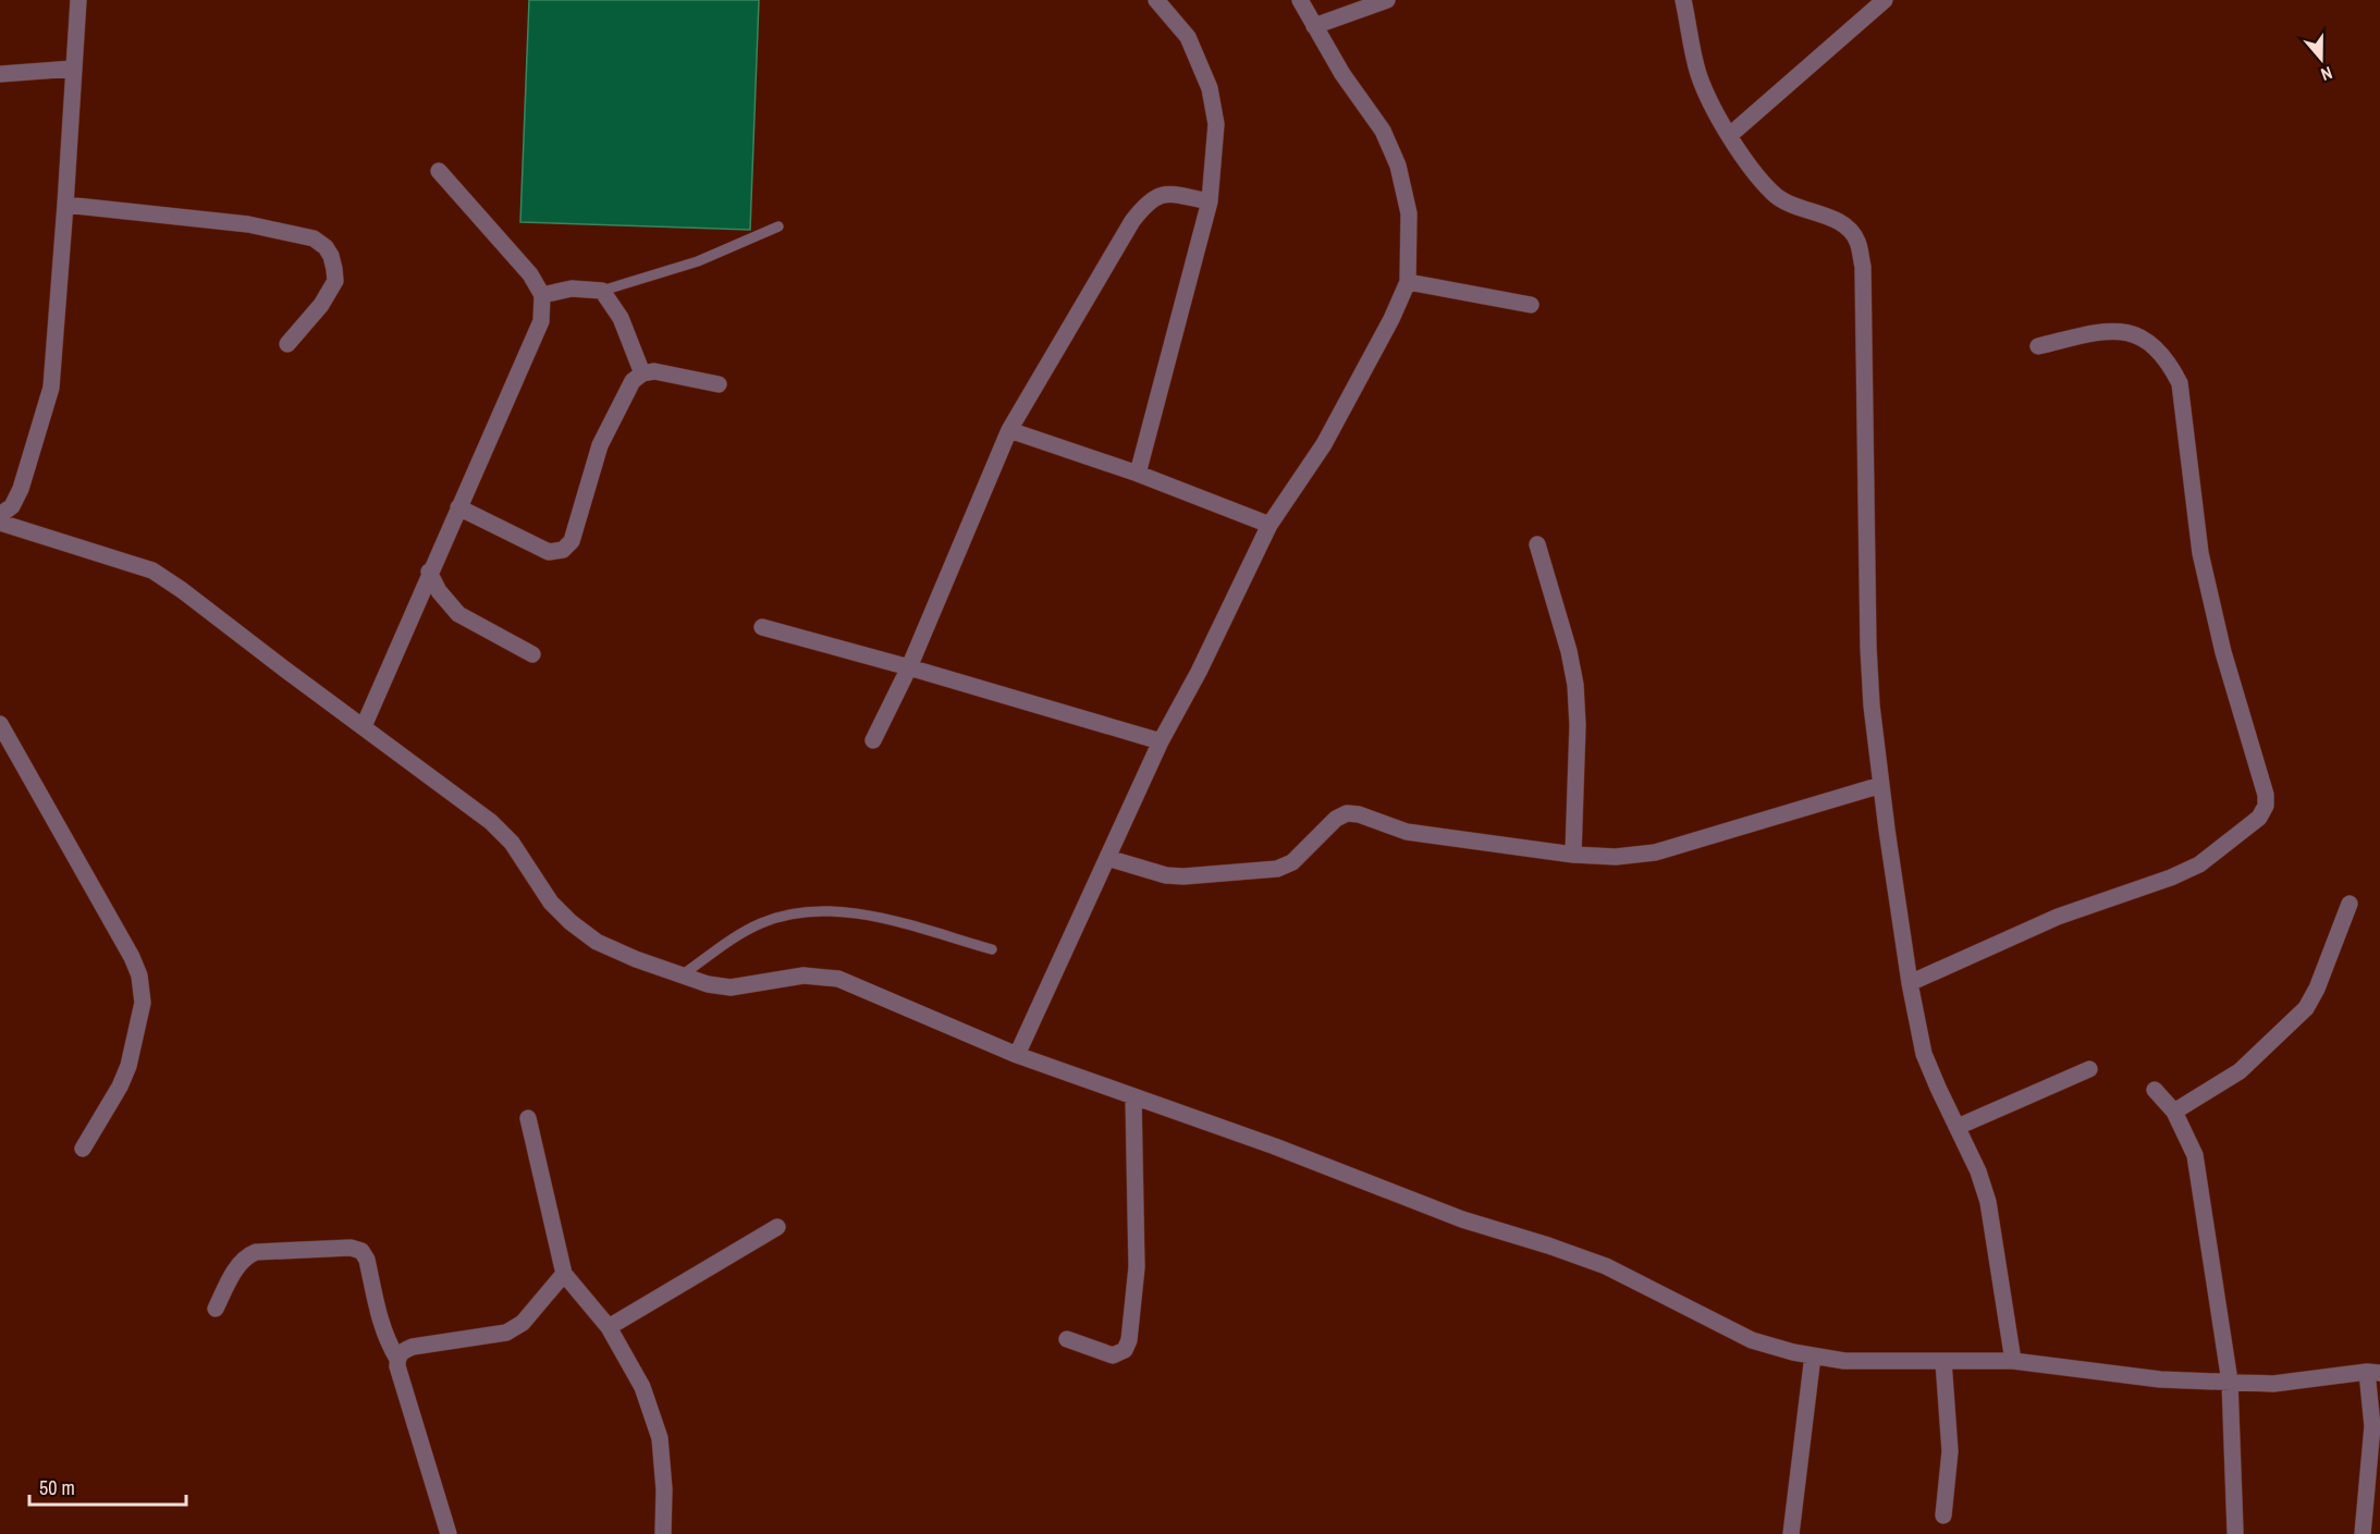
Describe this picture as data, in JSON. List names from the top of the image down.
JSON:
{
  "scale_bar": "50 m",
  "north": "bottom"
}
